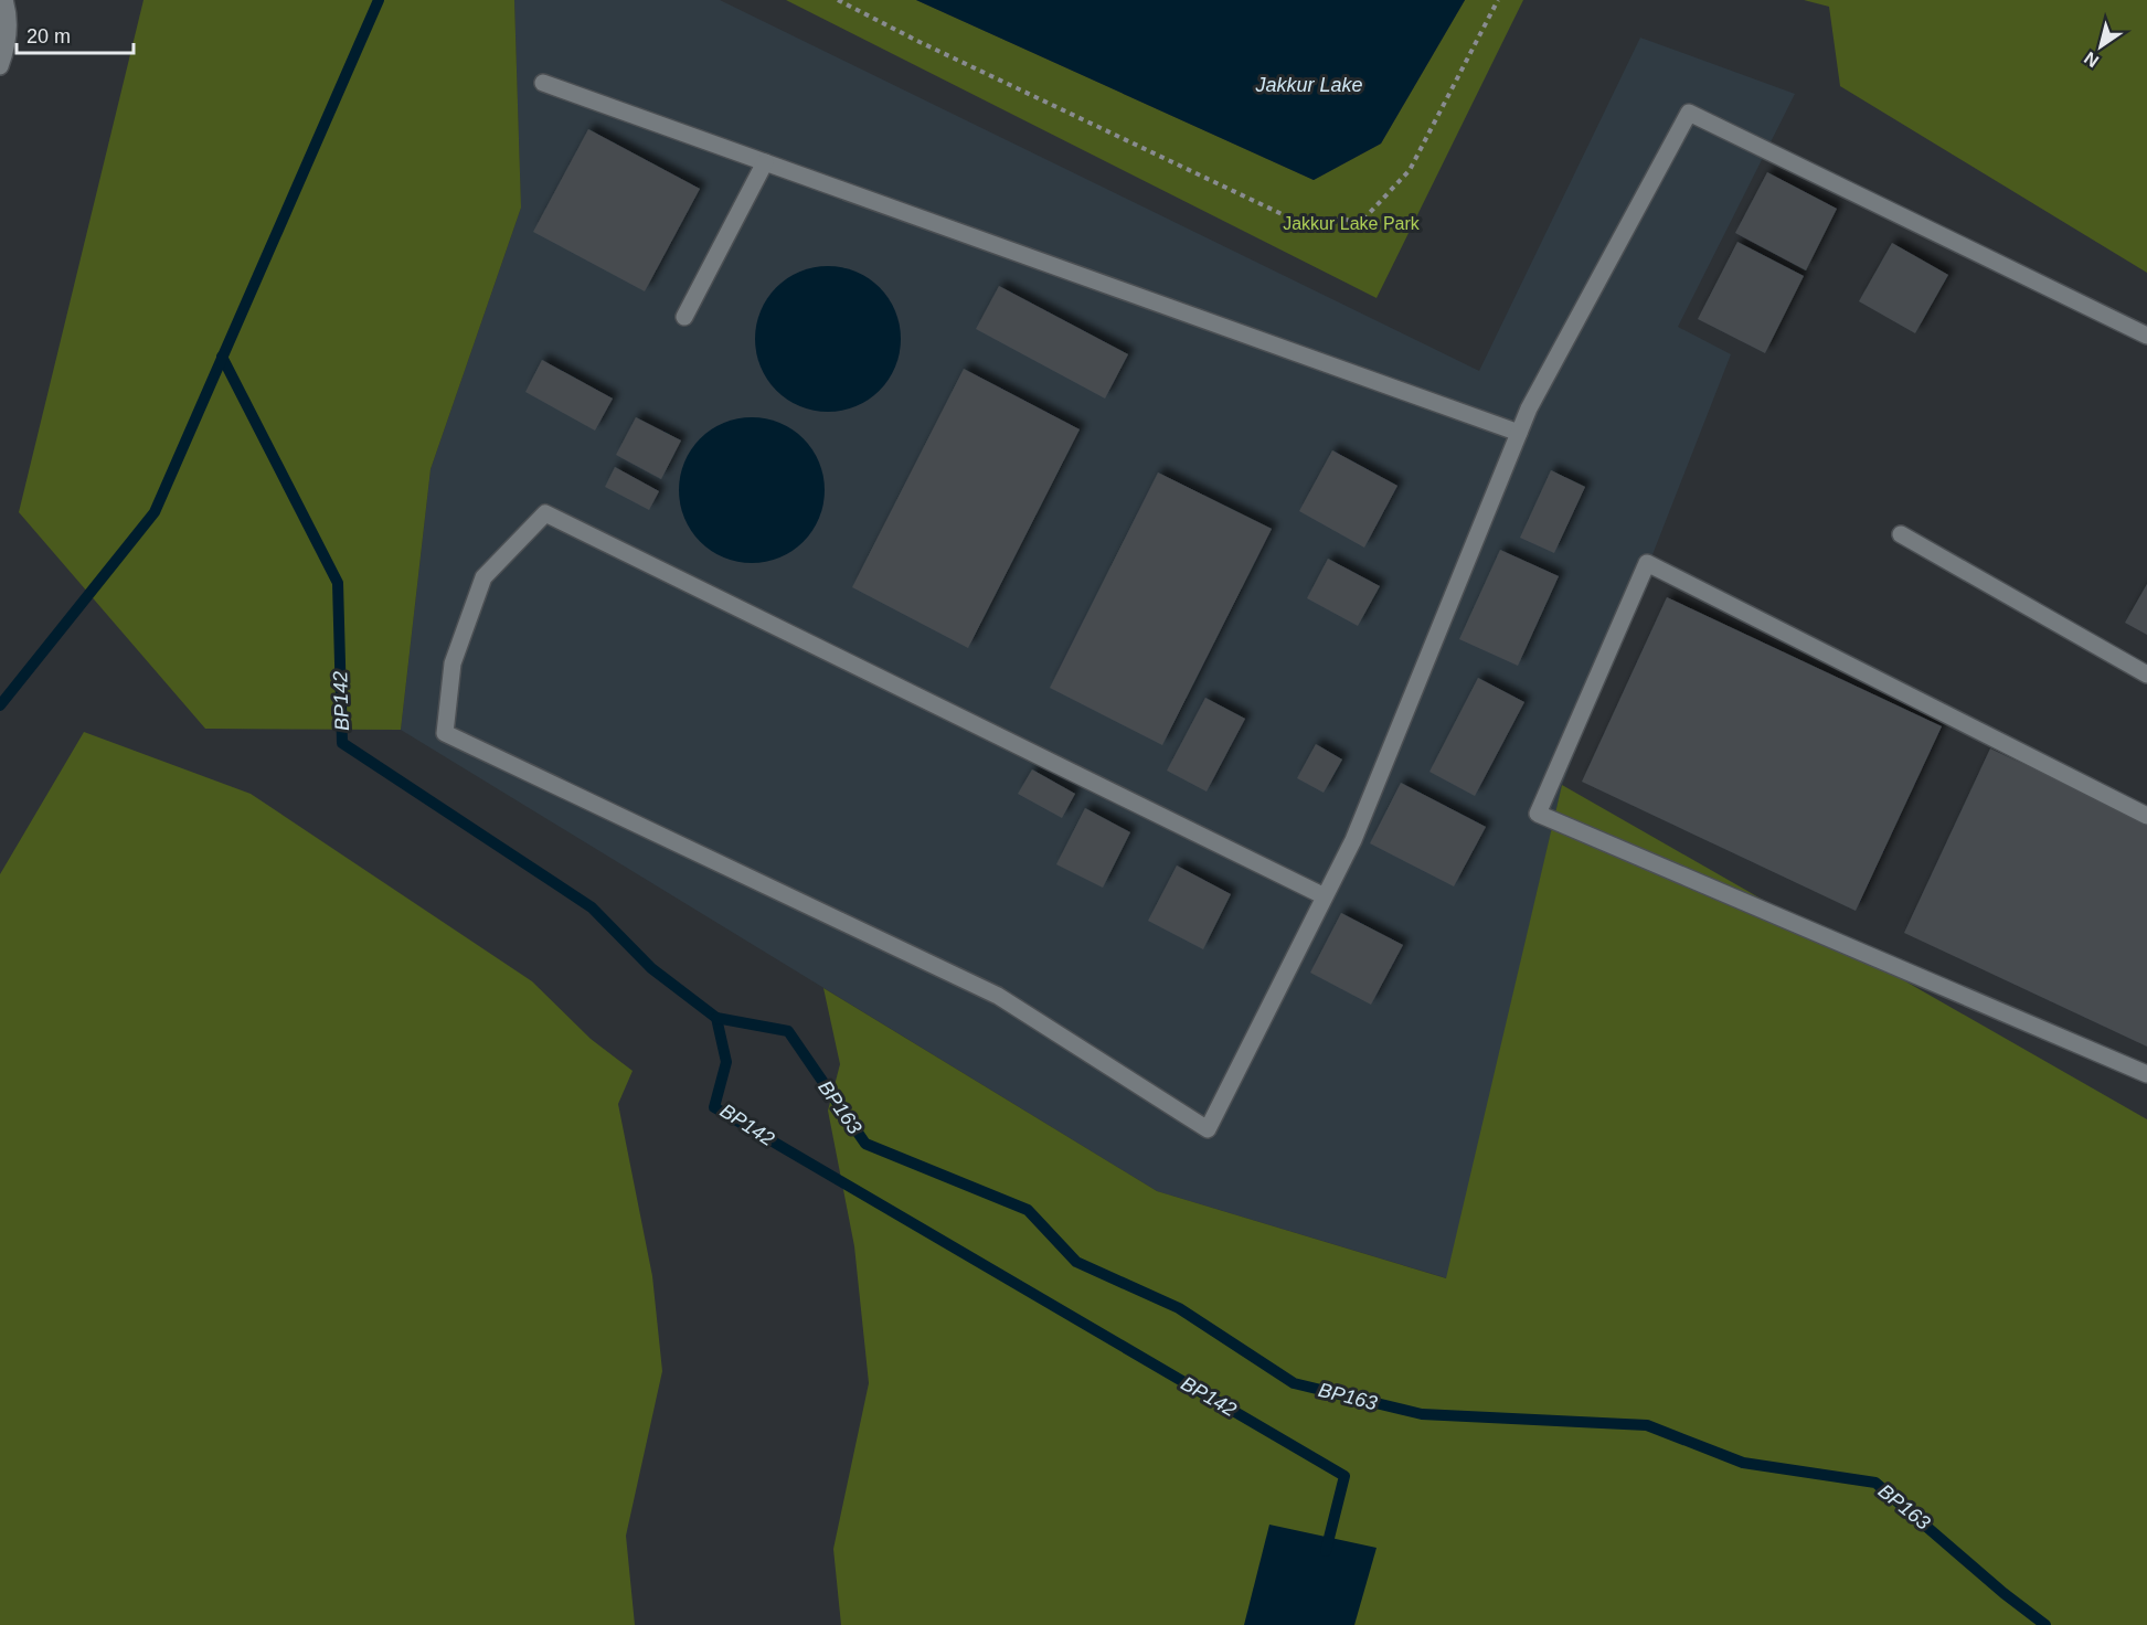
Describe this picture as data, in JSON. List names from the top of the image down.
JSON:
{
  "water": ["Jakkur Lake", "BP142", "BP163"],
  "parks": ["Jakkur Lake Park"],
  "scale_bar": "20 m",
  "north": "bottom left"
}
